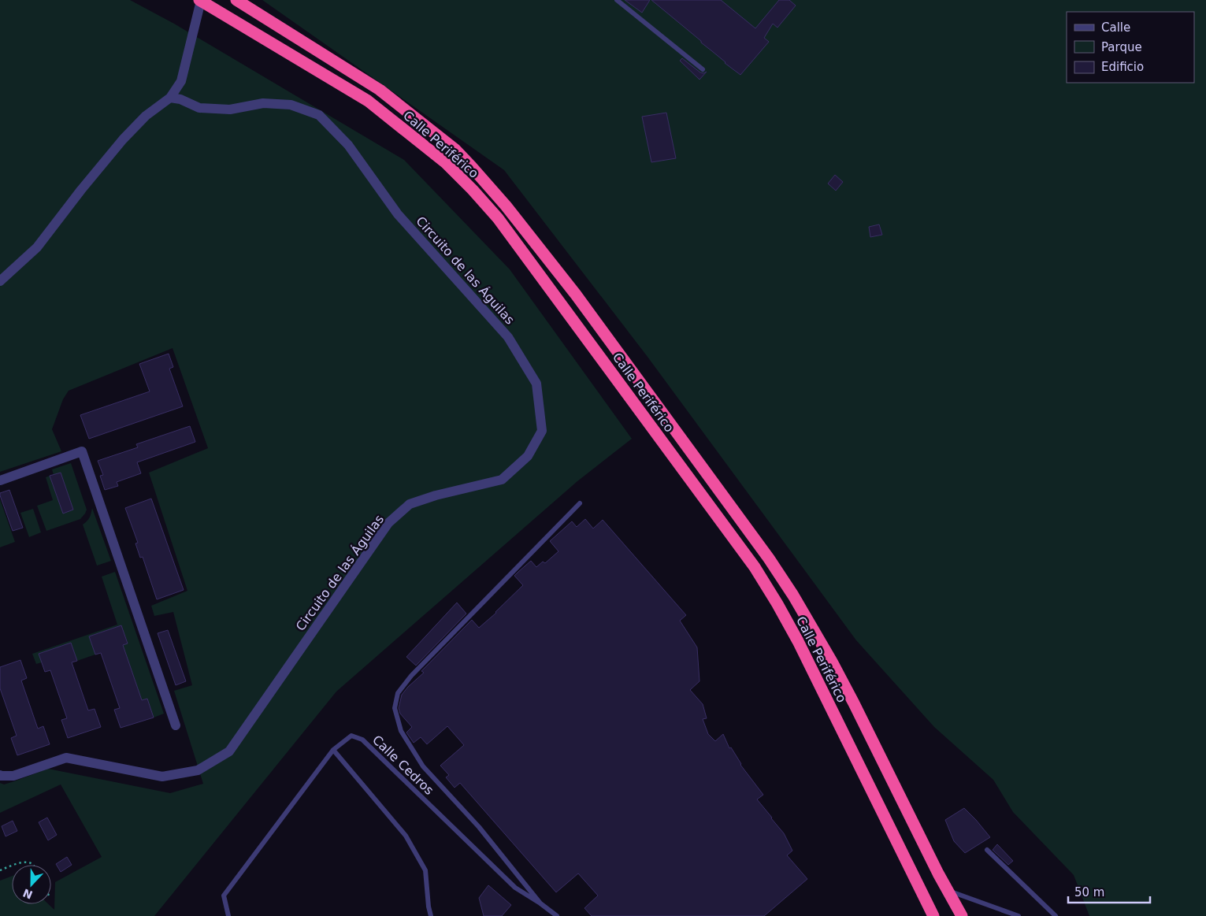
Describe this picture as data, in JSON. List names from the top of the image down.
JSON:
{
  "streets": {
    "highway": ["Calle Periférico"],
    "street": ["Circuito de las Águilas"],
    "lane": ["Calle Cedros"]
  },
  "legend": ["Calle", "Parque", "Edificio"],
  "scale_bar": "50 m",
  "north": "bottom"
}
